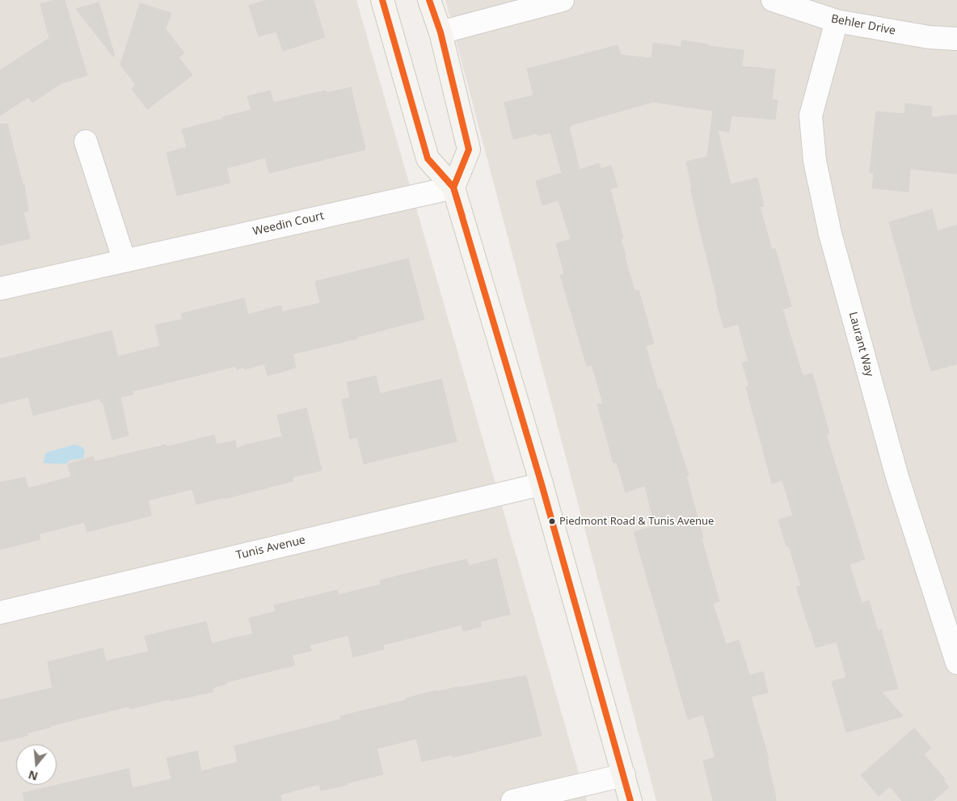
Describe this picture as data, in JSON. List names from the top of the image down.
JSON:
{
  "streets": {
    "street": [
      "Behler Drive",
      "Weedin Court",
      "Laurant Way",
      "Tunis Avenue"
    ]
  },
  "crossings": [
    ["Behler Drive", "Laurant Way"]
  ],
  "places": ["Piedmont Road & Tunis Avenue"],
  "north": "bottom"
}
